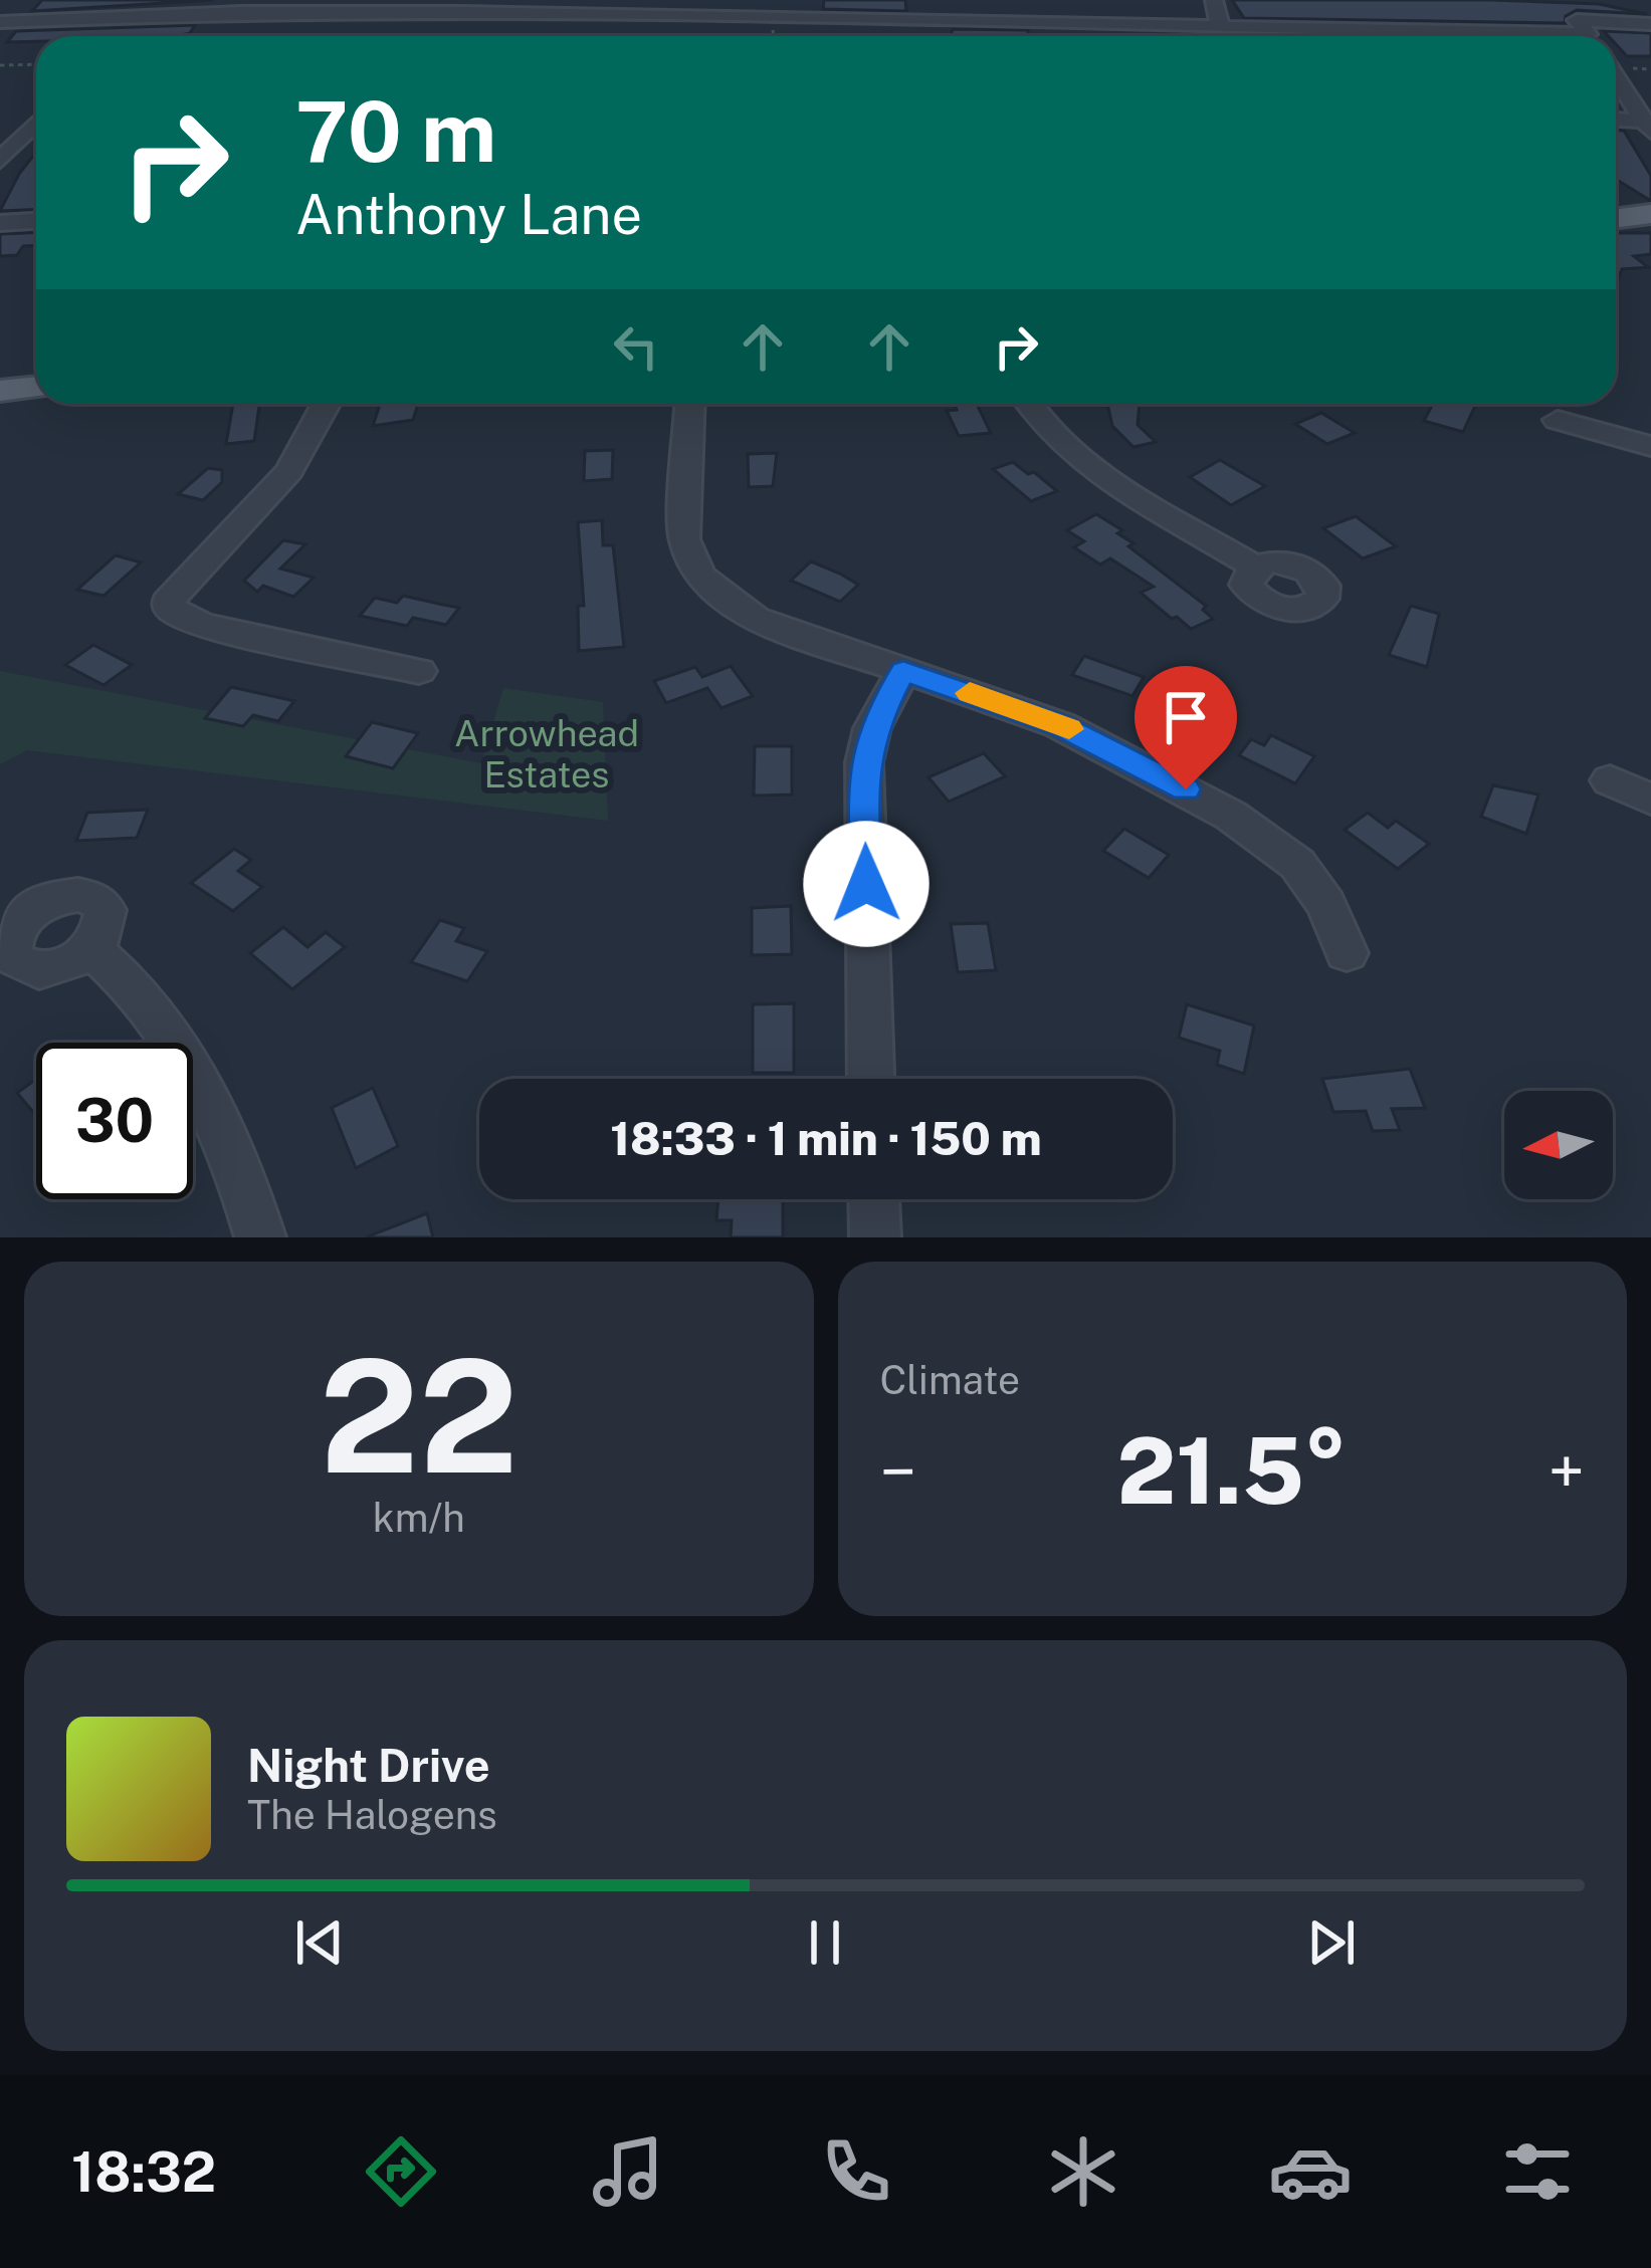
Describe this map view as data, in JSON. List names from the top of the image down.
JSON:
{
  "parks": ["Arrowhead Estates"],
  "north": "left",
  "page": {
    "turn": ["70 m", "Anthony Lane"],
    "limit": "30",
    "trip": "18:33 · 1 min · 150 m",
    "tile": [
      ["22", "km/h"],
      "Climate"
    ],
    "heat": ["−", "21.5°", "+"],
    "song": ["Night Drive", "The Halogens"],
    "tabs": "18:32"
  }
}
